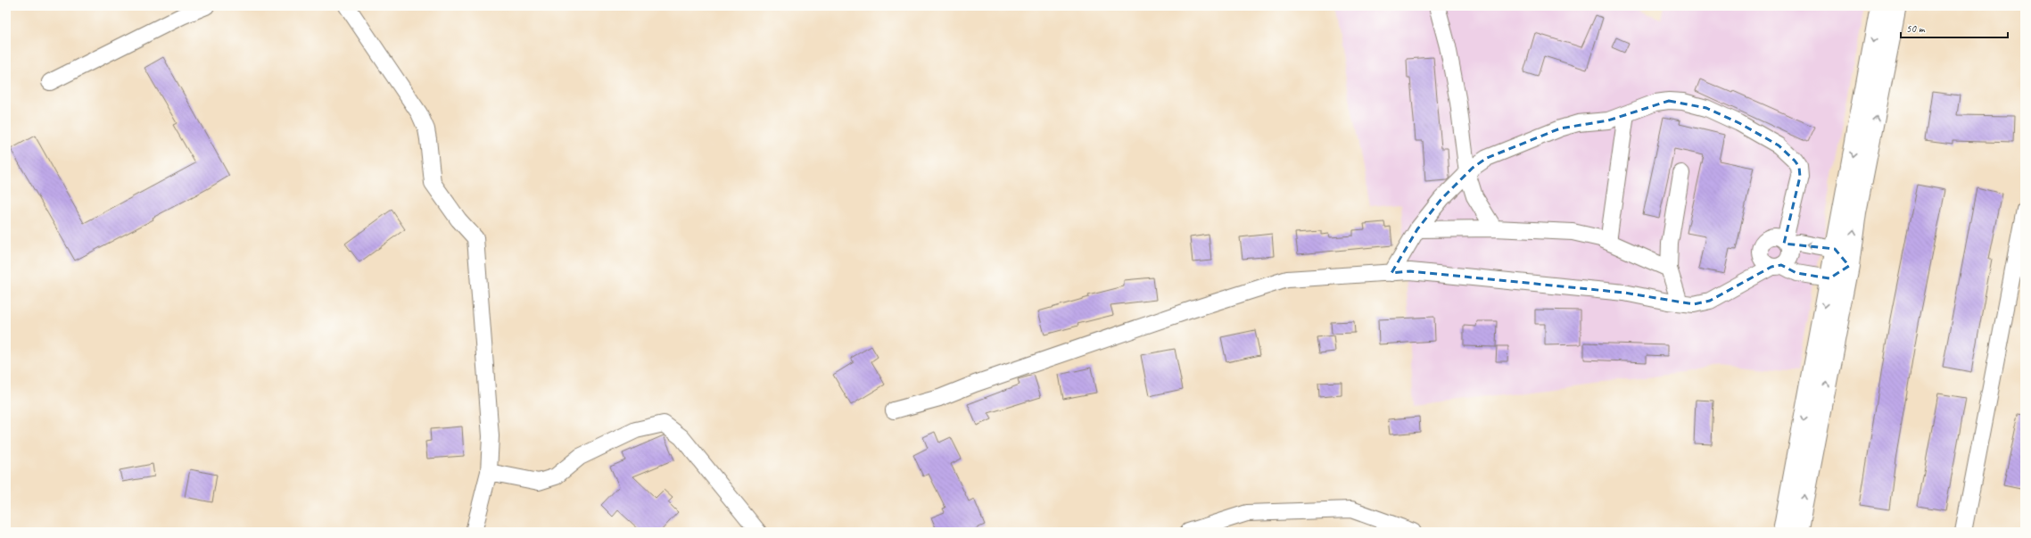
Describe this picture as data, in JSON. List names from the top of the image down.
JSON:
{
  "scale_bar": "50 m"
}
